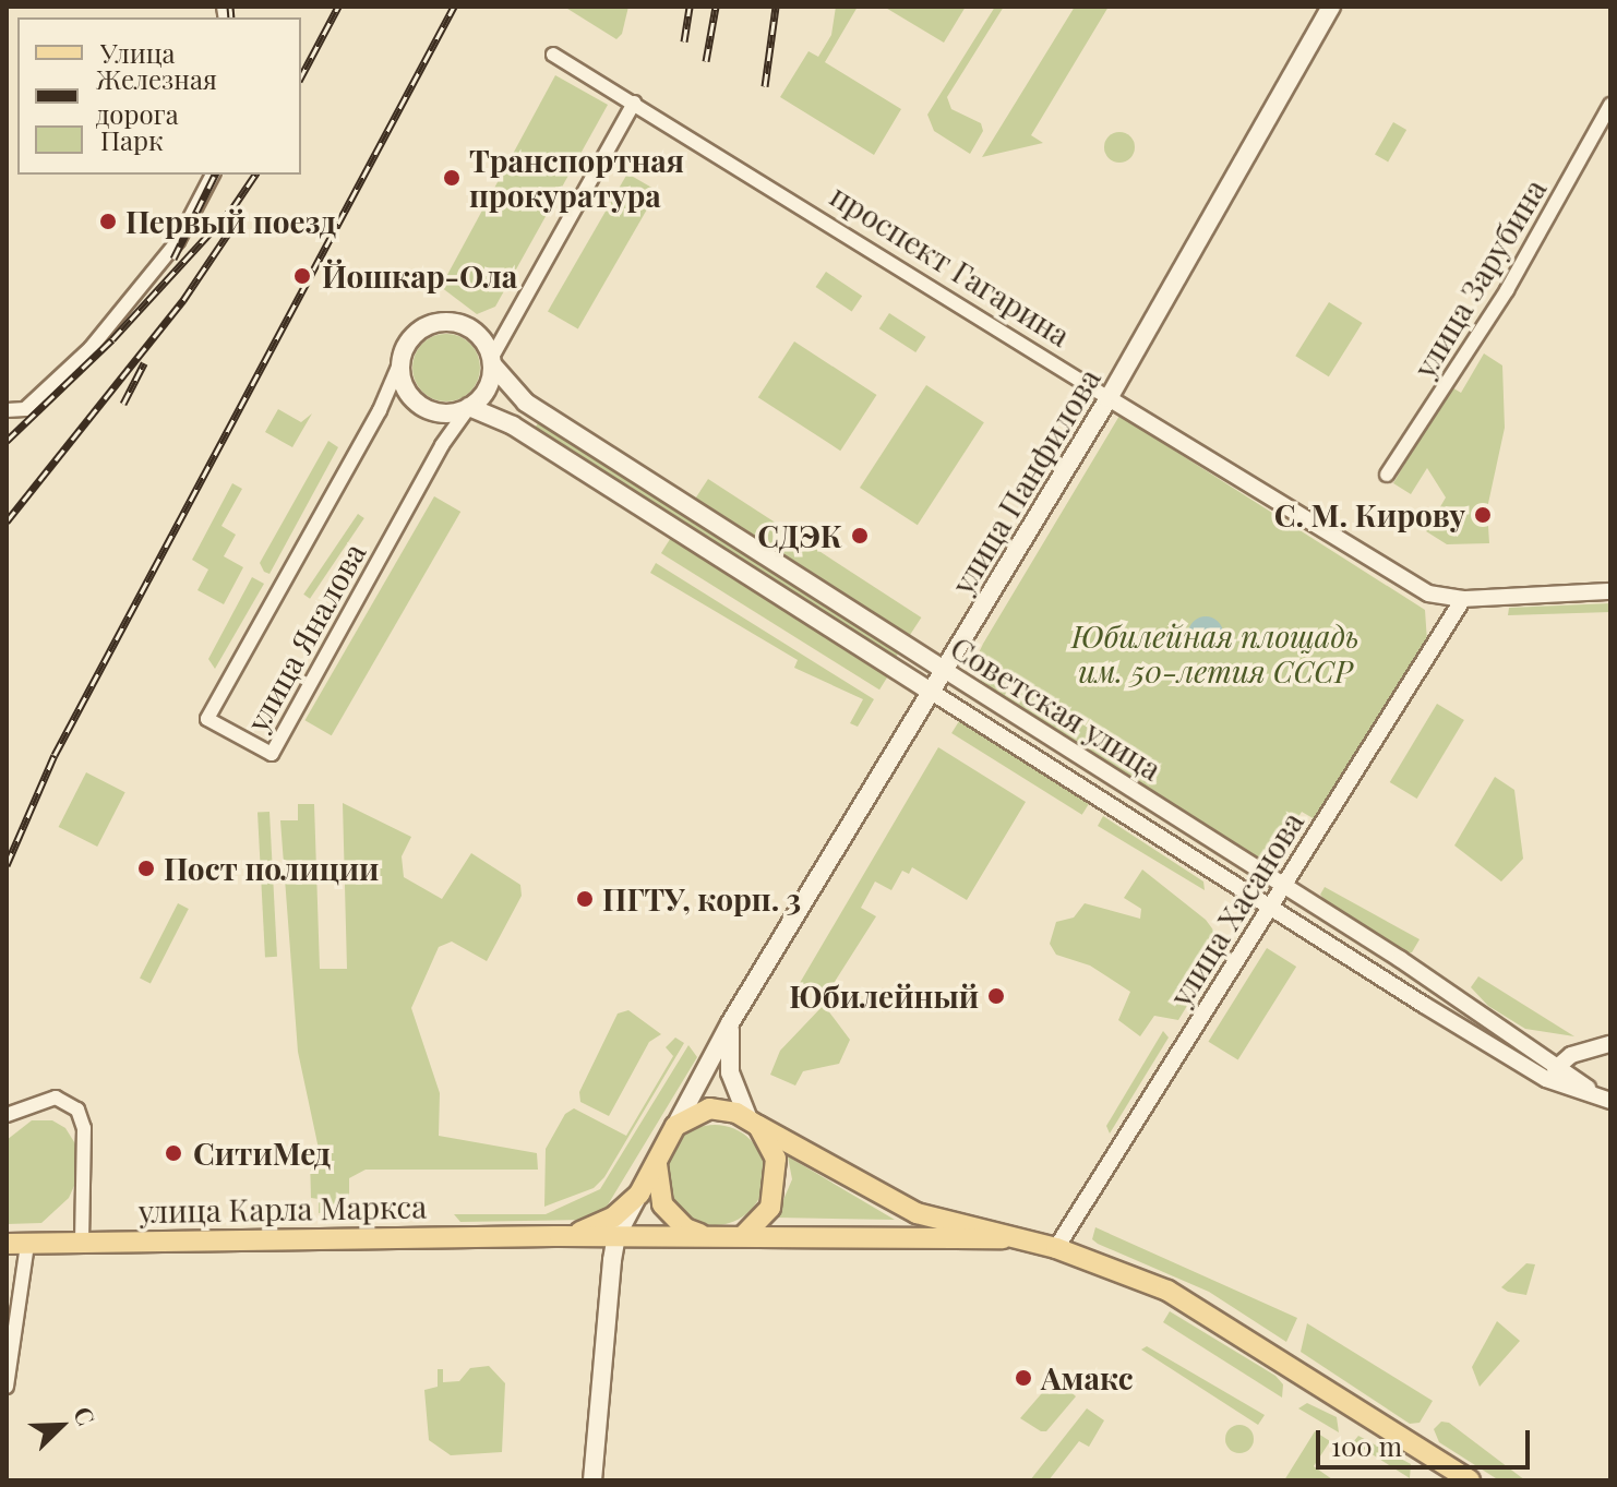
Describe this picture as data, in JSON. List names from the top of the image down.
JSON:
{
  "streets": {
    "main road": ["улица Панфилова", "Советская улица", "улица Карла Маркса"],
    "street": [
      "проспект Гагарина",
      "улица Зарубина",
      "улица Яналова",
      "улица Хасанова"
    ]
  },
  "crossings": [
    ["проспект Гагарина", "улица Панфилова"],
    ["проспект Гагарина", "улица Хасанова"],
    ["улица Панфилова", "Советская улица"],
    ["улица Панфилова", "улица Карла Маркса"],
    ["улица Яналова", "Советская улица"],
    ["Советская улица", "улица Хасанова"]
  ],
  "parks": ["Юбилейная площадь им. 50-летия СССР"],
  "places": [
    "Транспортная прокуратура",
    "Первый поезд",
    "Йошкар-Ола",
    "С. М. Кирову",
    "СДЭК",
    "Пост полиции",
    "ПГТУ, корп. 3",
    "Юбилейный",
    "СитиМед",
    "Амакс"
  ],
  "legend": ["Улица", "Железная дорога", "Парк"],
  "scale_bar": "100 m",
  "north": "top right"
}
